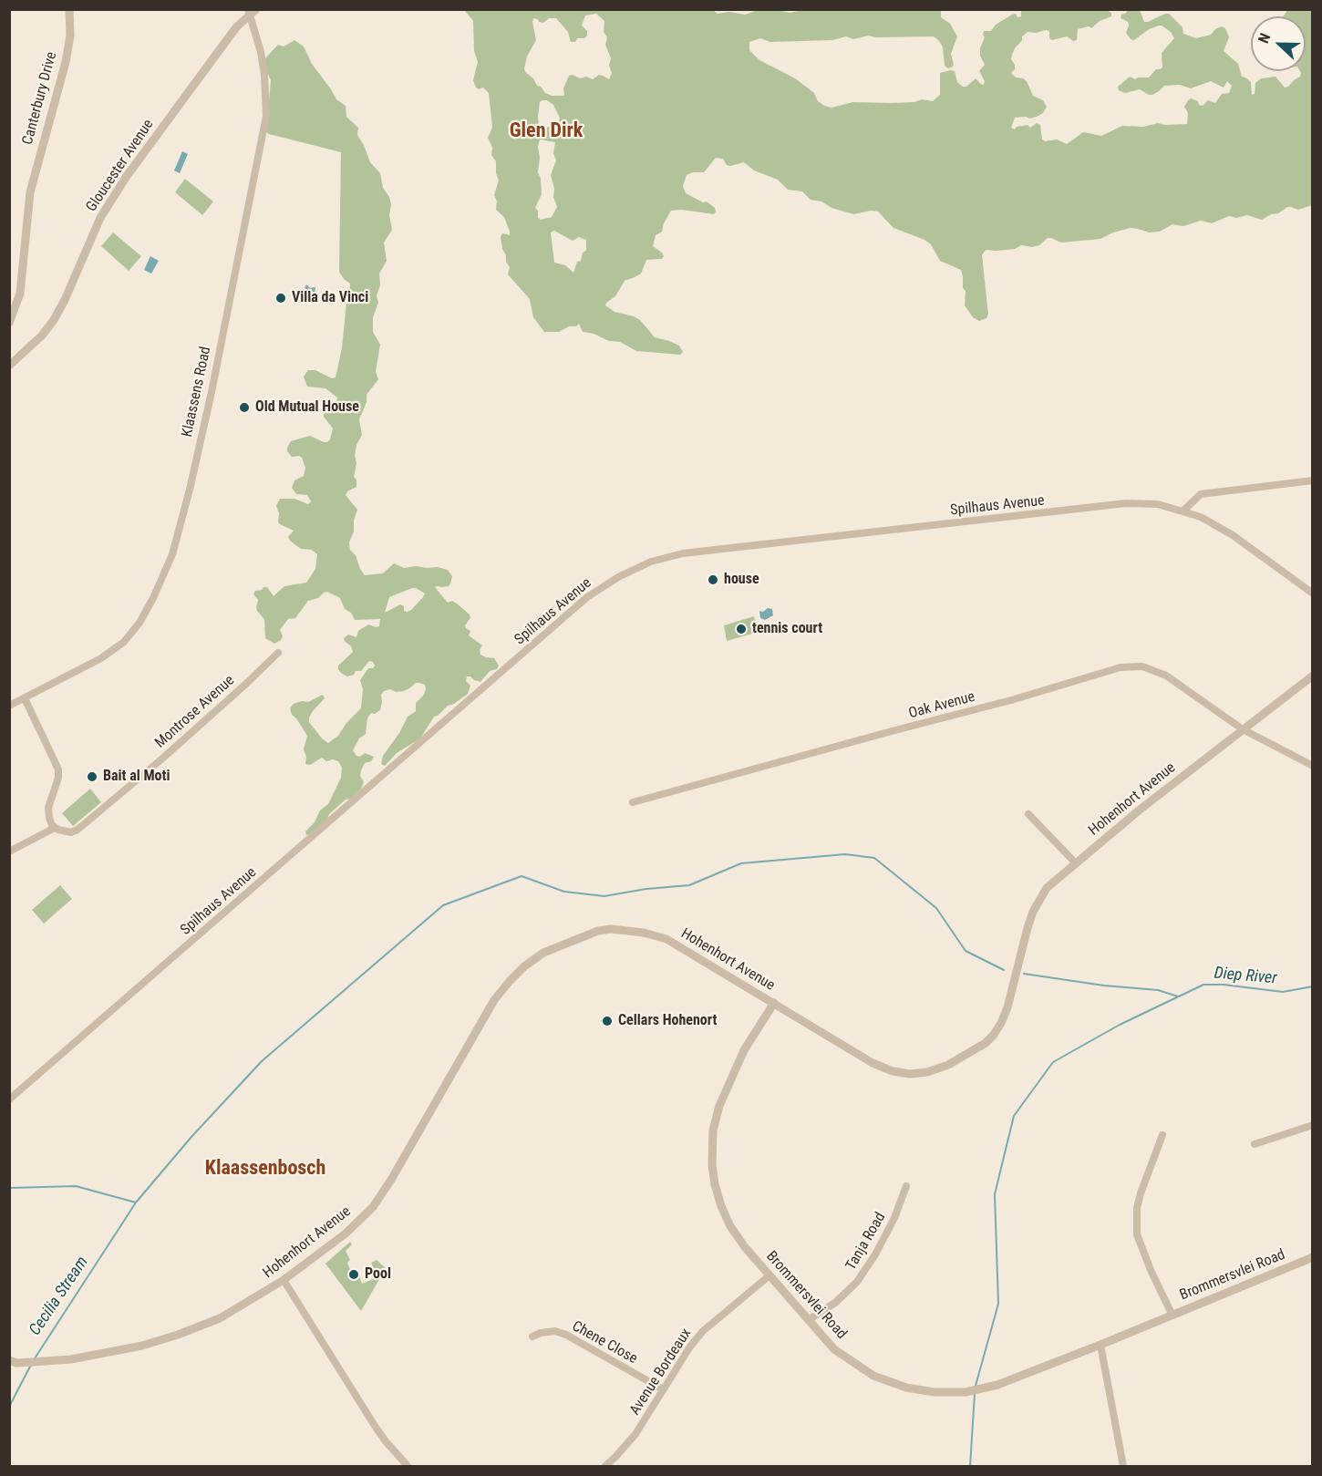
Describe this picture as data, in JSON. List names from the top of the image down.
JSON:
{
  "streets": {
    "street": [
      "Canterbury Drive",
      "Gloucester Avenue",
      "Klaassens Road",
      "Spilhaus Avenue",
      "Oak Avenue",
      "Montrose Avenue",
      "Hohenhort Avenue",
      "Tanja Road",
      "Brommersvlei Road",
      "Chene Close",
      "Avenue Bordeaux"
    ]
  },
  "crossings": [
    ["Gloucester Avenue", "Klaassens Road"],
    ["Oak Avenue", "Hohenhort Avenue"],
    ["Hohenhort Avenue", "Brommersvlei Road"],
    ["Tanja Road", "Brommersvlei Road"],
    ["Brommersvlei Road", "Avenue Bordeaux"],
    ["Chene Close", "Avenue Bordeaux"]
  ],
  "districts": ["Glen Dirk", "Klaassenbosch"],
  "water": ["Diep River", "Cecilia Stream"],
  "places": [
    "Villa da Vinci",
    "Old Mutual House",
    "house",
    "tennis court",
    "Bait al Moti",
    "Cellars Hohenort",
    "Pool"
  ],
  "north": "left"
}
